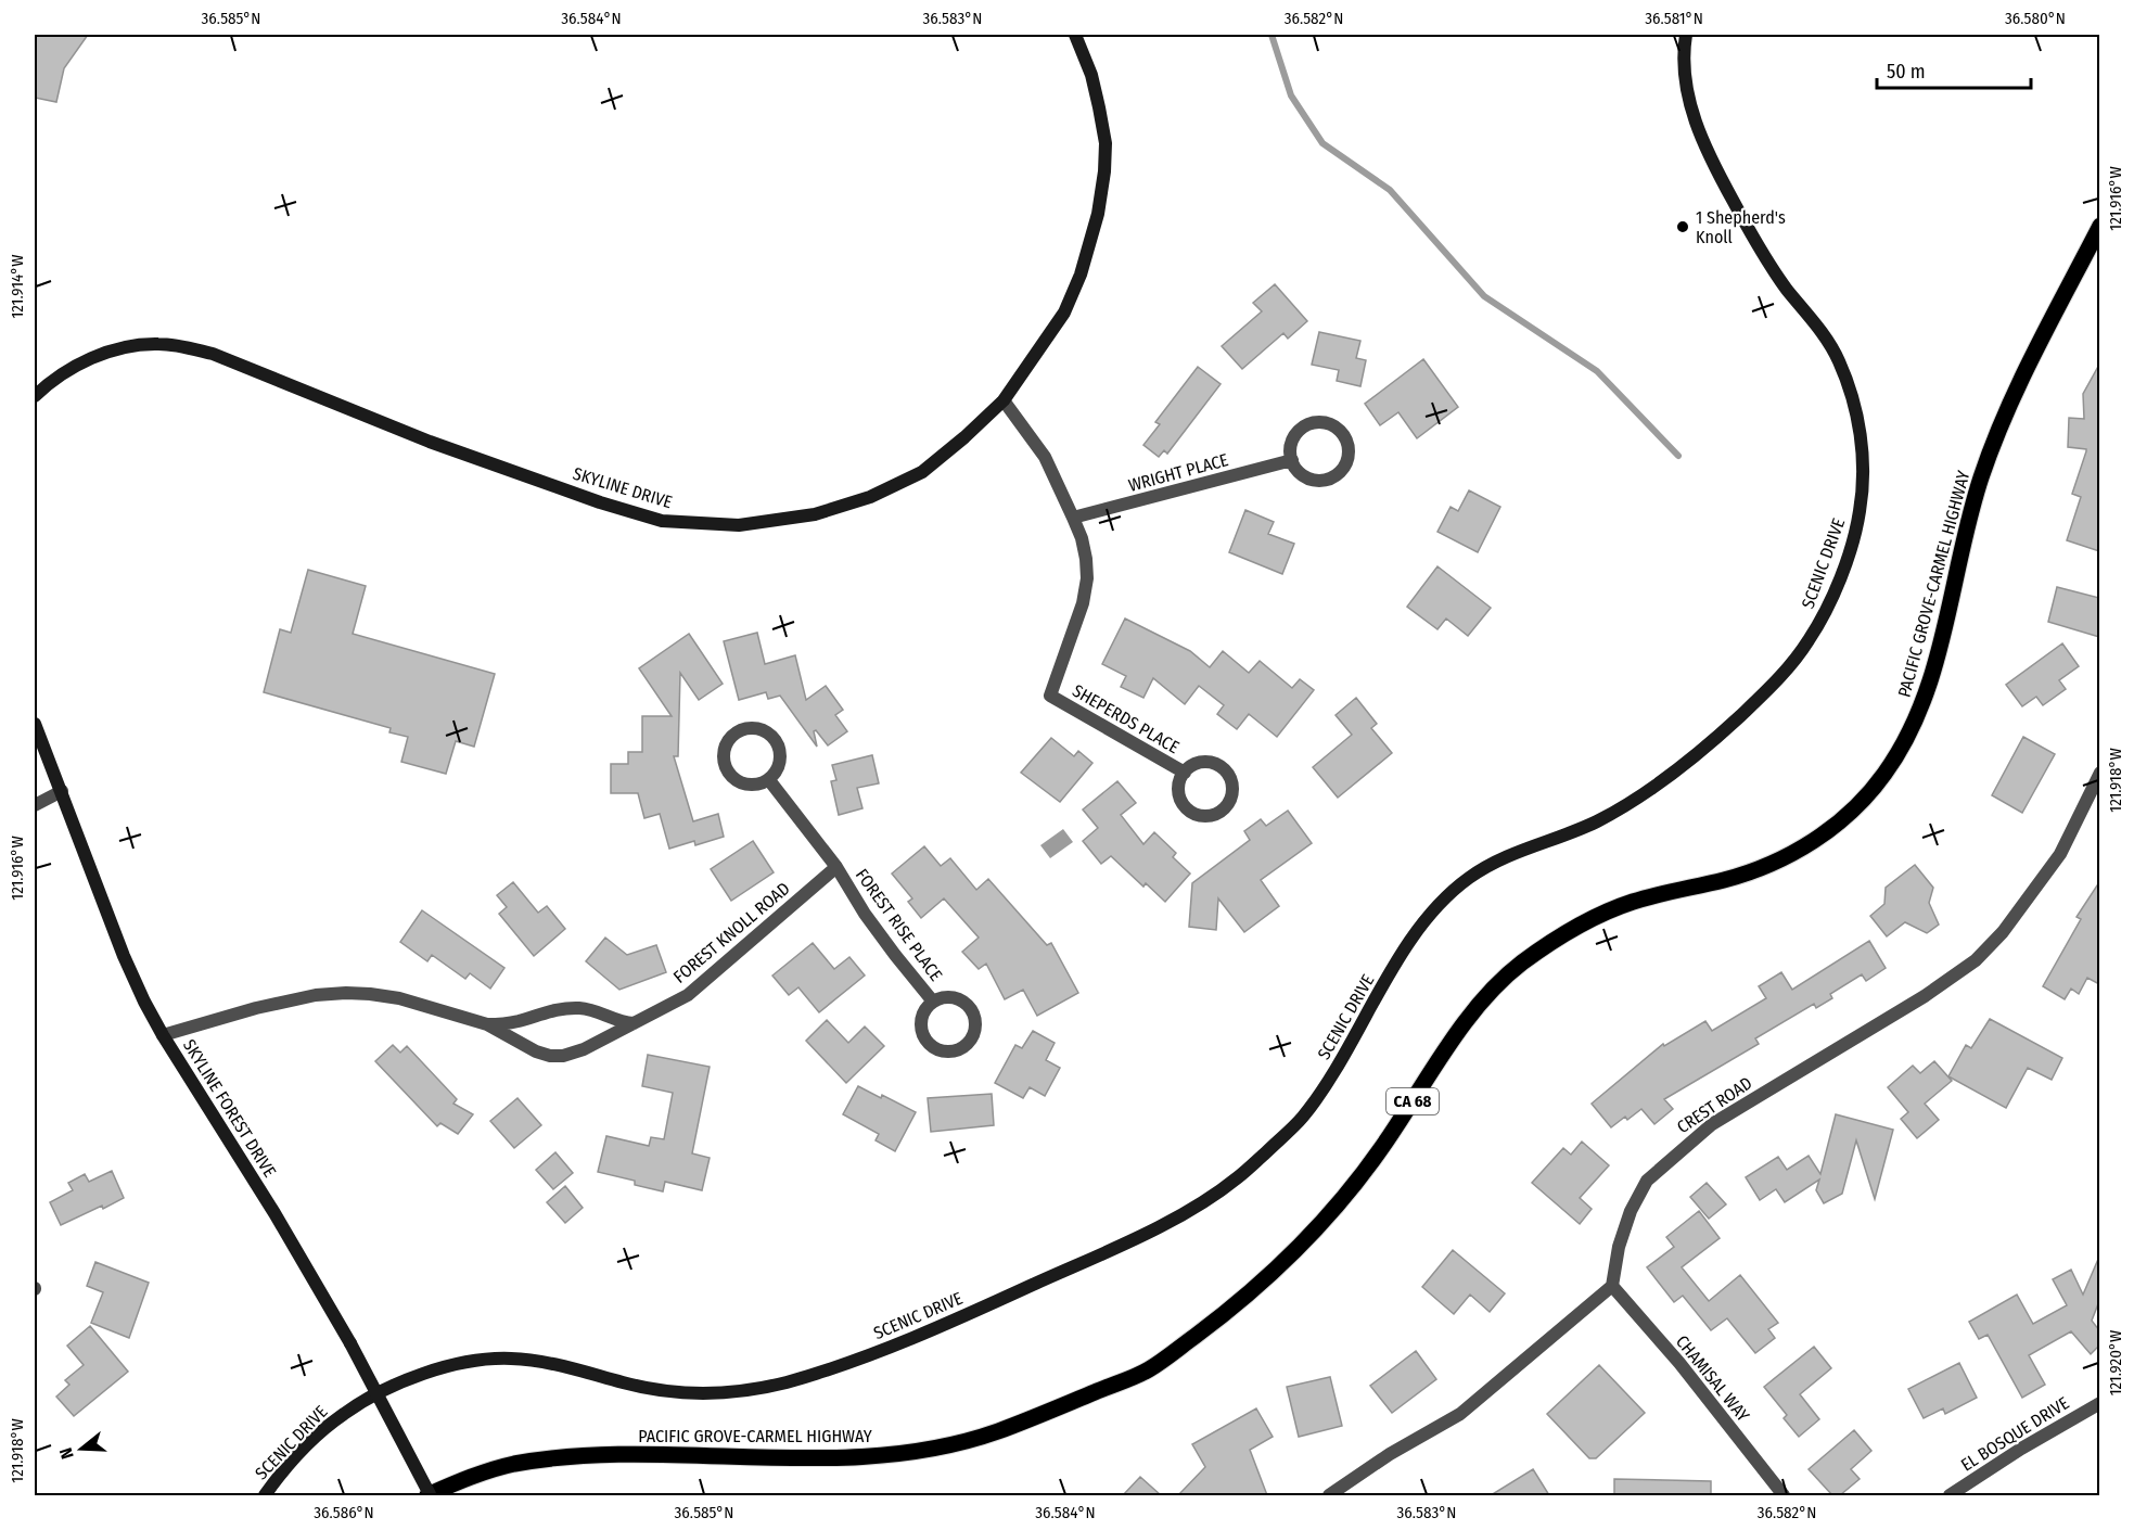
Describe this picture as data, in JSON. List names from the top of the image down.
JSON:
{
  "streets": {
    "main road": ["PACIFIC GROVE-CARMEL HIGHWAY", "CA 68"],
    "street": [
      "WRIGHT PLACE",
      "SKYLINE DRIVE",
      "SCENIC DRIVE",
      "SHEPERDS PLACE",
      "FOREST RISE PLACE",
      "FOREST KNOLL ROAD",
      "CREST ROAD",
      "SKYLINE FOREST DRIVE",
      "CHAMISAL WAY",
      "EL BOSQUE DRIVE"
    ]
  },
  "crossings": [
    ["WRIGHT PLACE", "SHEPERDS PLACE"],
    ["PACIFIC GROVE-CARMEL HIGHWAY", "SKYLINE FOREST DRIVE"],
    ["FOREST RISE PLACE", "FOREST KNOLL ROAD"],
    ["FOREST KNOLL ROAD", "SKYLINE FOREST DRIVE"],
    ["CREST ROAD", "CHAMISAL WAY"]
  ],
  "places": ["1 Shepherd's Knoll"],
  "scale_bar": "50 m",
  "north": "left",
  "coordinates": [
    "36.585°N",
    "36.584°N",
    "36.583°N",
    "36.582°N",
    "36.581°N",
    "36.580°N",
    "121.916°W",
    "121.914°W",
    "121.918°W",
    "121.920°W",
    "36.586°N"
  ]
}
